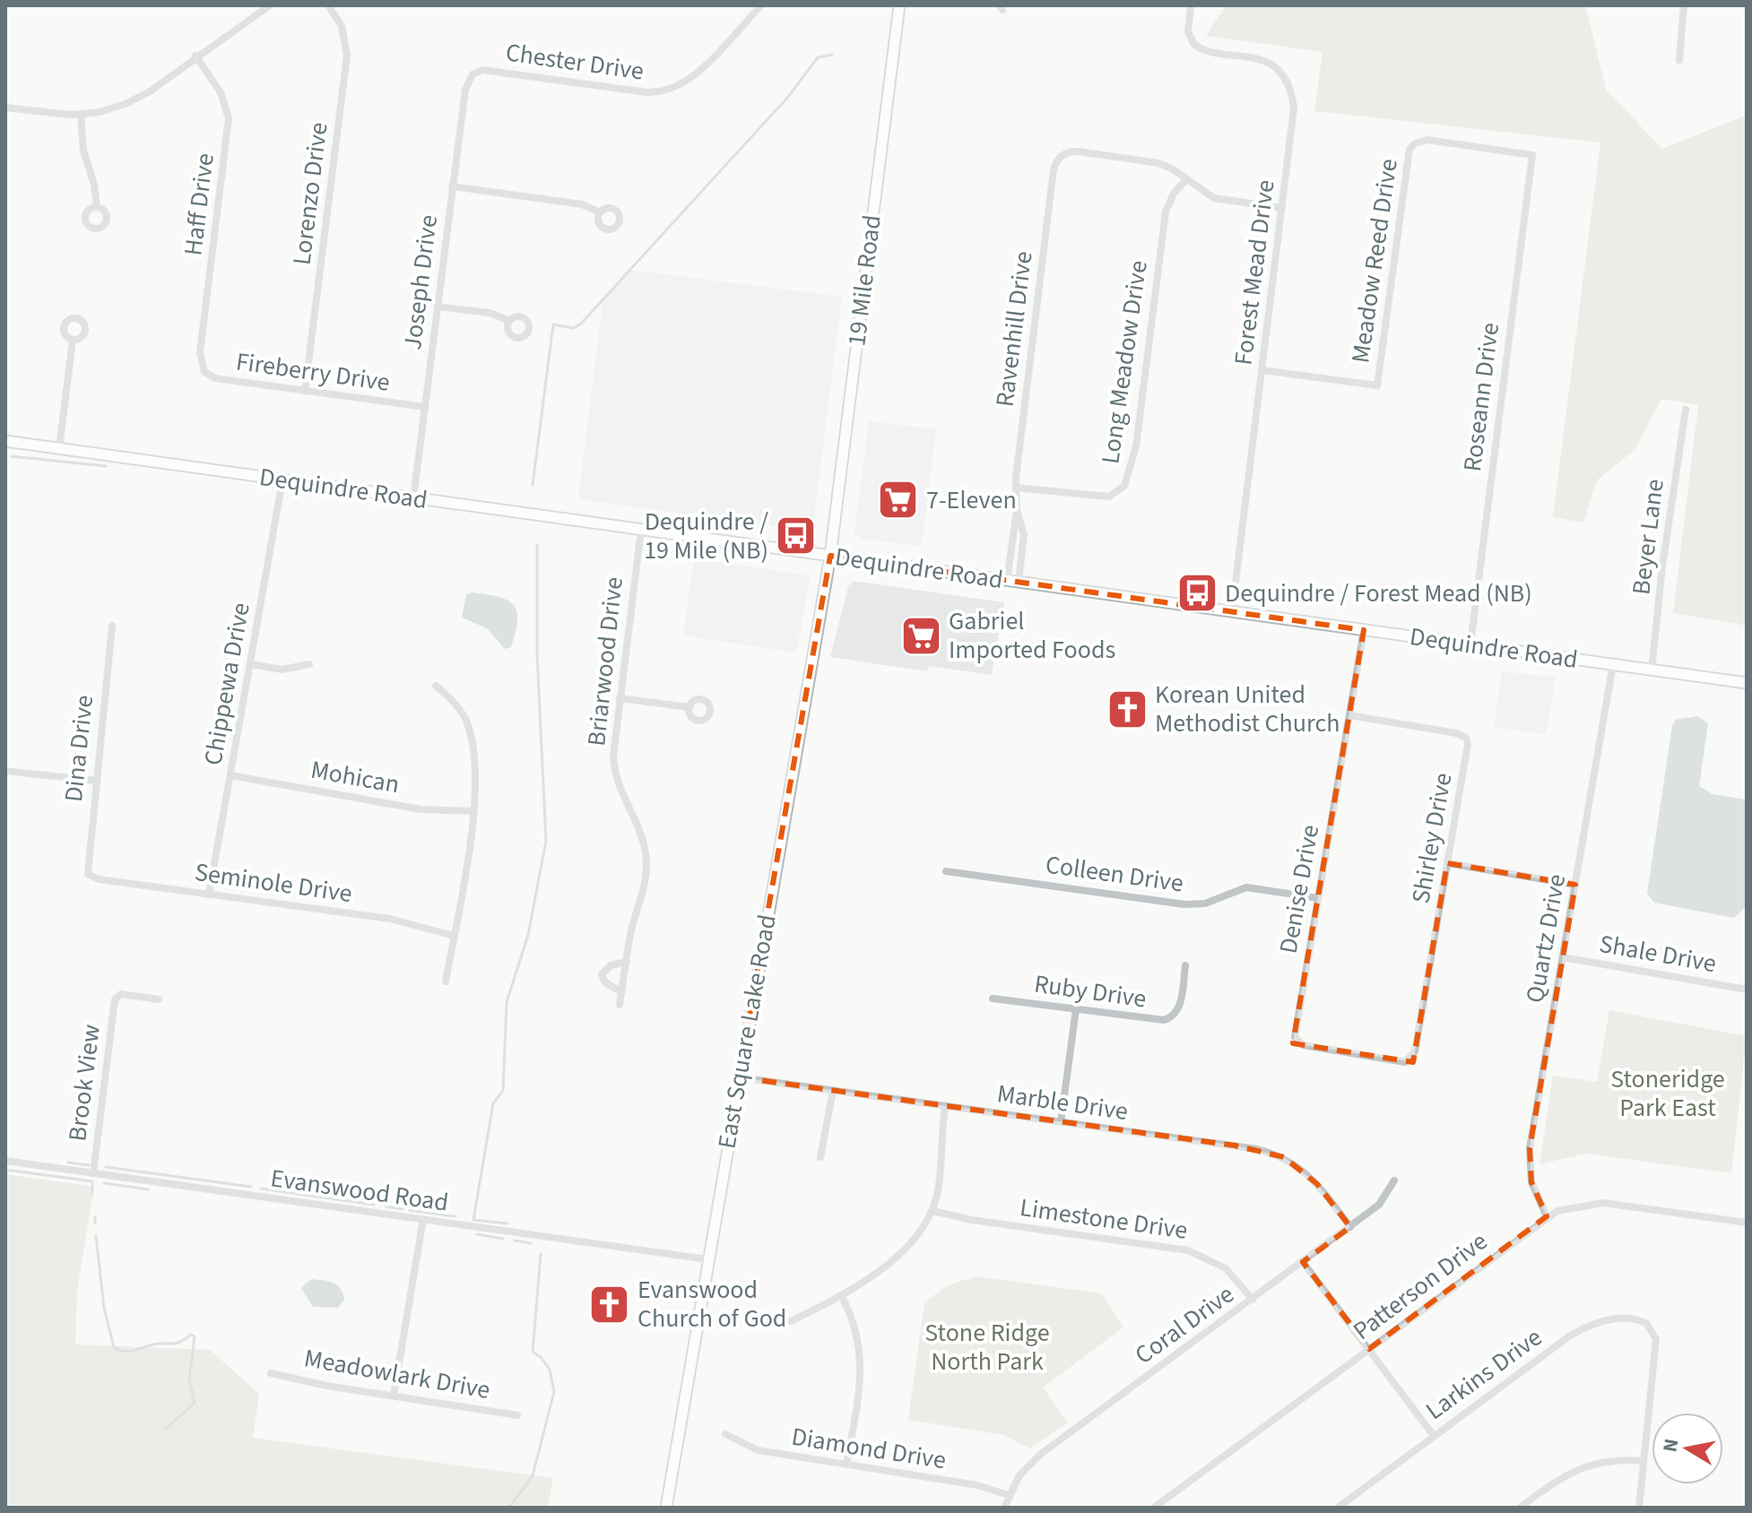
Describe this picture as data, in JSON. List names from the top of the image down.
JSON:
{
  "streets": {
    "main road": ["19 Mile Road", "Dequindre Road", "East Square Lake Road"],
    "street": [
      "Chester Drive",
      "Lorenzo Drive",
      "Haff Drive",
      "Meadow Reed Drive",
      "Forest Mead Drive",
      "Joseph Drive",
      "Ravenhill Drive",
      "Long Meadow Drive",
      "Fireberry Drive",
      "Roseann Drive",
      "Beyer Lane",
      "Briarwood Drive",
      "Chippewa Drive",
      "Dina Drive",
      "Mohican",
      "Shirley Drive",
      "Colleen Drive",
      "Seminole Drive",
      "Denise Drive",
      "Quartz Drive",
      "Shale Drive",
      "Ruby Drive",
      "Brook View",
      "Marble Drive",
      "Evanswood Road",
      "Limestone Drive",
      "Patterson Drive",
      "Coral Drive",
      "Meadowlark Drive",
      "Larkins Drive",
      "Diamond Drive"
    ]
  },
  "crossings": [
    ["Chester Drive", "Joseph Drive"],
    ["Lorenzo Drive", "Fireberry Drive"],
    ["Haff Drive", "Fireberry Drive"],
    ["Meadow Reed Drive", "Forest Mead Drive"],
    ["Meadow Reed Drive", "Roseann Drive"],
    ["Forest Mead Drive", "Dequindre Road"],
    ["19 Mile Road", "Dequindre Road"],
    ["19 Mile Road", "East Square Lake Road"],
    ["Joseph Drive", "Fireberry Drive"],
    ["Joseph Drive", "Dequindre Road"],
    ["Ravenhill Drive", "Long Meadow Drive"],
    ["Ravenhill Drive", "Dequindre Road"],
    ["Roseann Drive", "Dequindre Road"],
    ["Dequindre Road", "Beyer Lane"],
    ["Dequindre Road", "Briarwood Drive"],
    ["Dequindre Road", "Chippewa Drive"],
    ["Dequindre Road", "Denise Drive"],
    ["Dequindre Road", "Quartz Drive"],
    ["Dequindre Road", "East Square Lake Road"],
    ["Chippewa Drive", "Mohican"],
    ["Chippewa Drive", "Seminole Drive"],
    ["Dina Drive", "Seminole Drive"],
    ["Shirley Drive", "Denise Drive"],
    ["Colleen Drive", "Denise Drive"],
    ["Quartz Drive", "Shale Drive"],
    ["Quartz Drive", "Patterson Drive"],
    ["East Square Lake Road", "Marble Drive"],
    ["East Square Lake Road", "Evanswood Road"],
    ["Brook View", "Evanswood Road"],
    ["Marble Drive", "Coral Drive"],
    ["Limestone Drive", "Coral Drive"],
    ["Coral Drive", "Diamond Drive"]
  ],
  "parks": ["Stoneridge Park East", "Stone Ridge North Park"],
  "places": {
    "supermarket": ["7-Eleven", "Gabriel Imported Foods"],
    "bus stop": ["Dequindre / 19 Mile (NB)", "Dequindre / Forest Mead (NB)"],
    "church": ["Korean United Methodist Church", "Evanswood Church of God"]
  },
  "north": "left"
}
